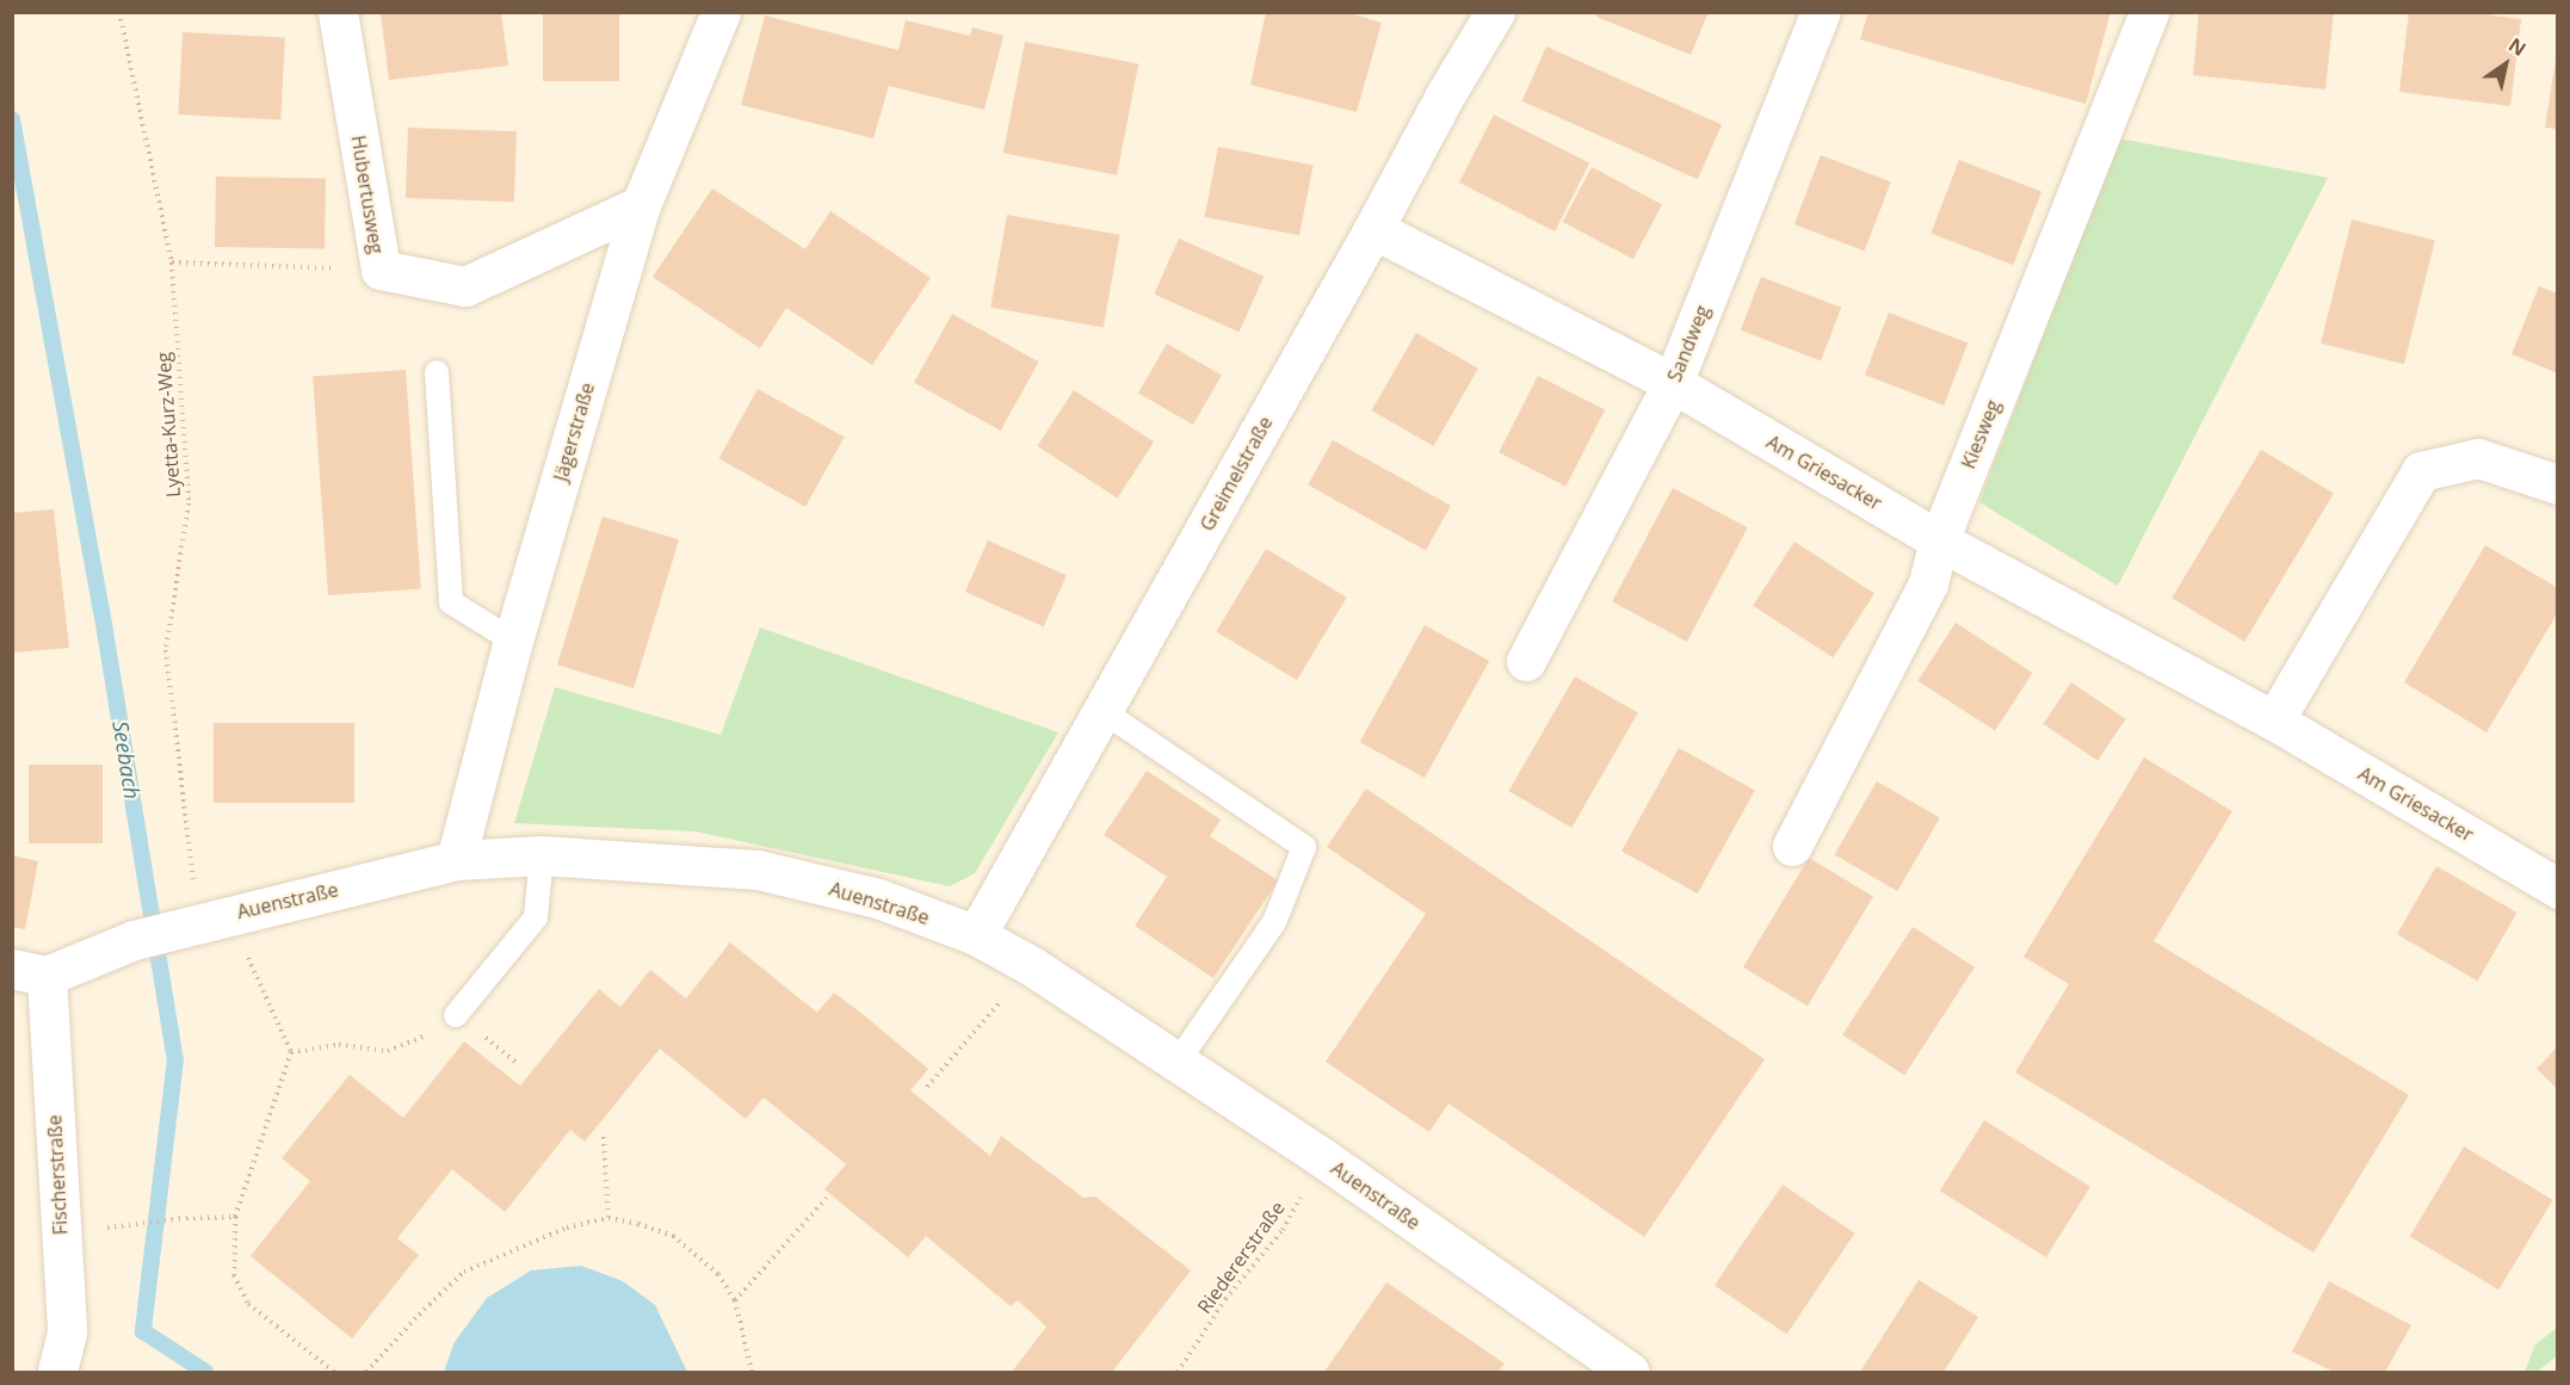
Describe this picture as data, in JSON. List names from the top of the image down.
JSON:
{
  "streets": {
    "street": [
      "Hubertusweg",
      "Sandweg",
      "Jägerstraße",
      "Kiesweg",
      "Am Griesacker",
      "Greimelstraße",
      "Auenstraße",
      "Fischerstraße"
    ],
    "path": ["Lyetta-Kurz-Weg", "Riedererstraße"]
  },
  "crossings": [
    ["Hubertusweg", "Jägerstraße"],
    ["Sandweg", "Am Griesacker"],
    ["Lyetta-Kurz-Weg", "Auenstraße"],
    ["Jägerstraße", "Auenstraße"],
    ["Kiesweg", "Am Griesacker"],
    ["Am Griesacker", "Greimelstraße"],
    ["Greimelstraße", "Auenstraße"],
    ["Auenstraße", "Fischerstraße"],
    ["Auenstraße", "Riedererstraße"]
  ],
  "water": ["Seebach"],
  "north": "top right"
}
